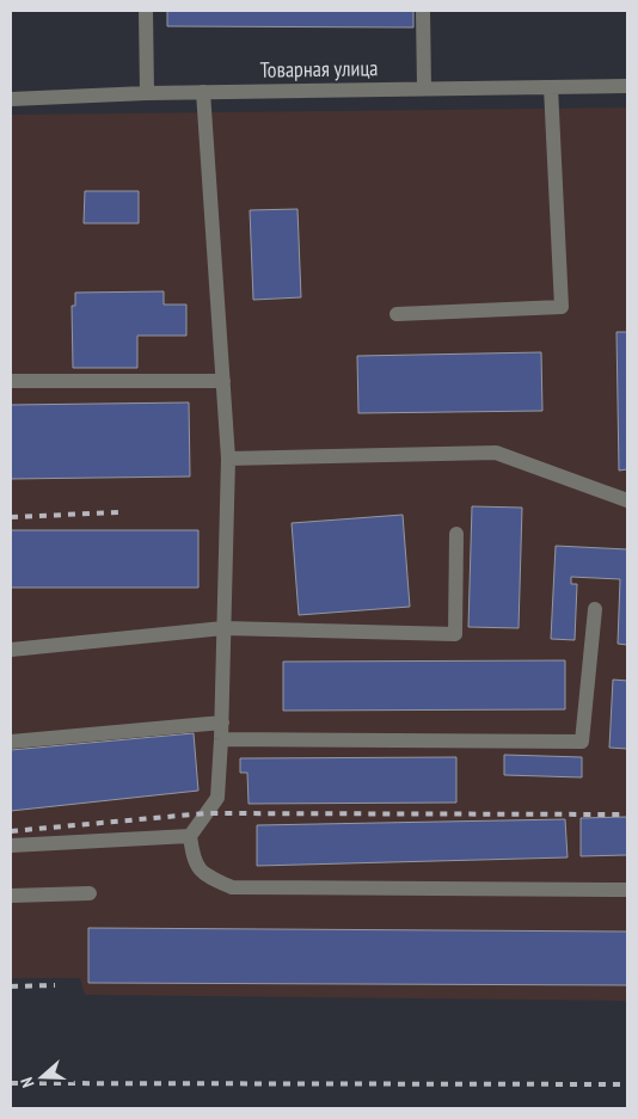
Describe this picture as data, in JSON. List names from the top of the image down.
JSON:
{
  "streets": {
    "street": ["Товарная улица"]
  },
  "north": "left"
}
